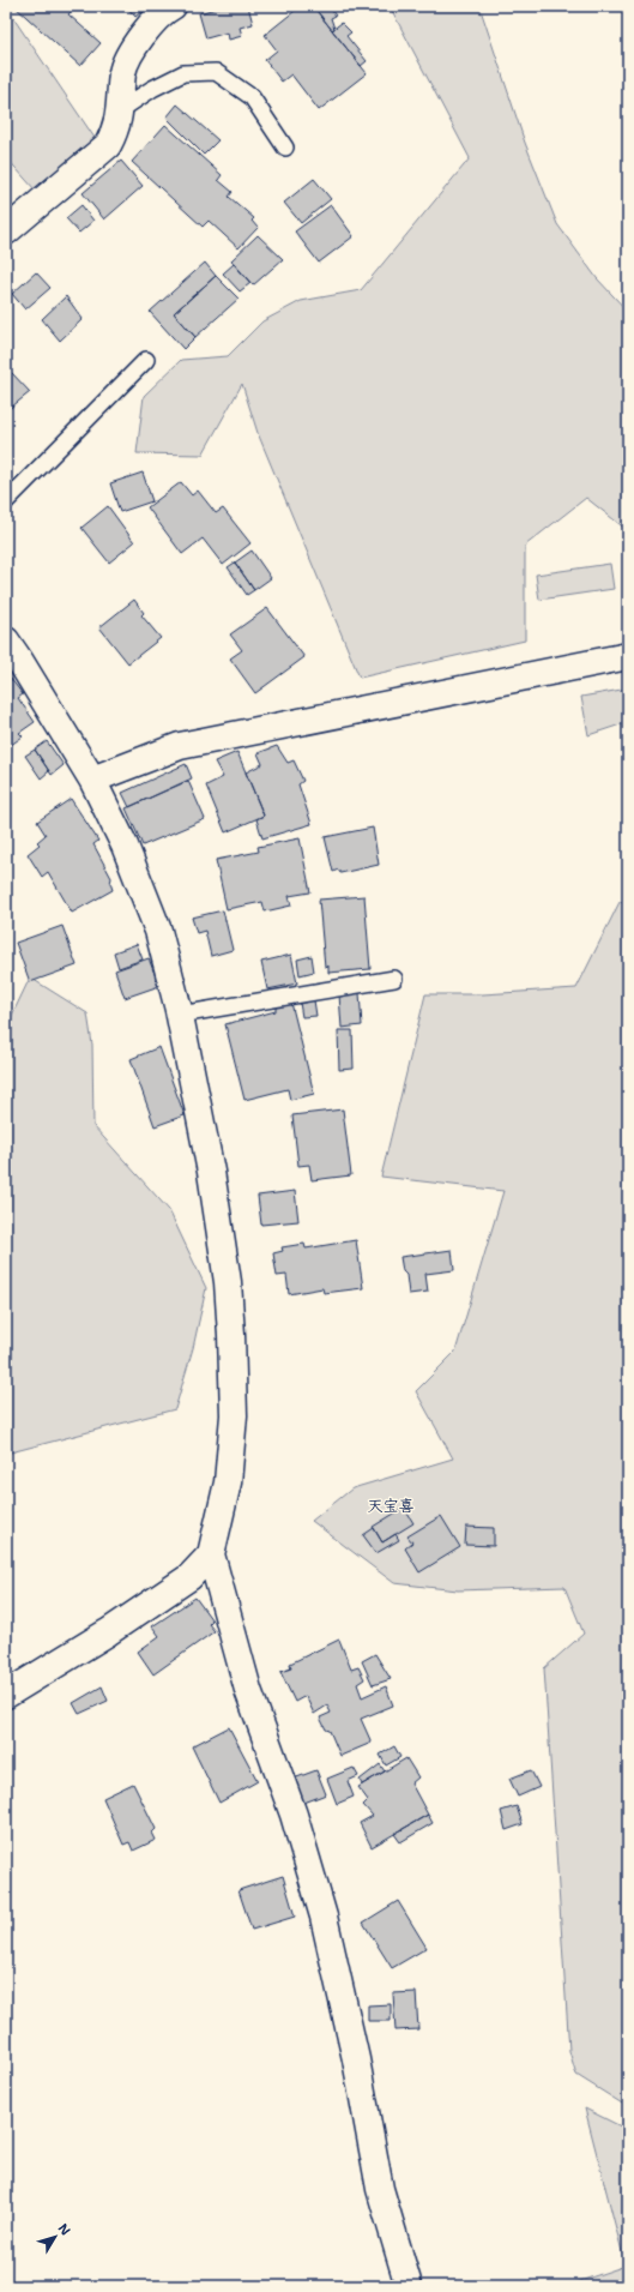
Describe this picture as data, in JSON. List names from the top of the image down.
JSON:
{
  "districts": ["天宝喜"],
  "north": "top right"
}
